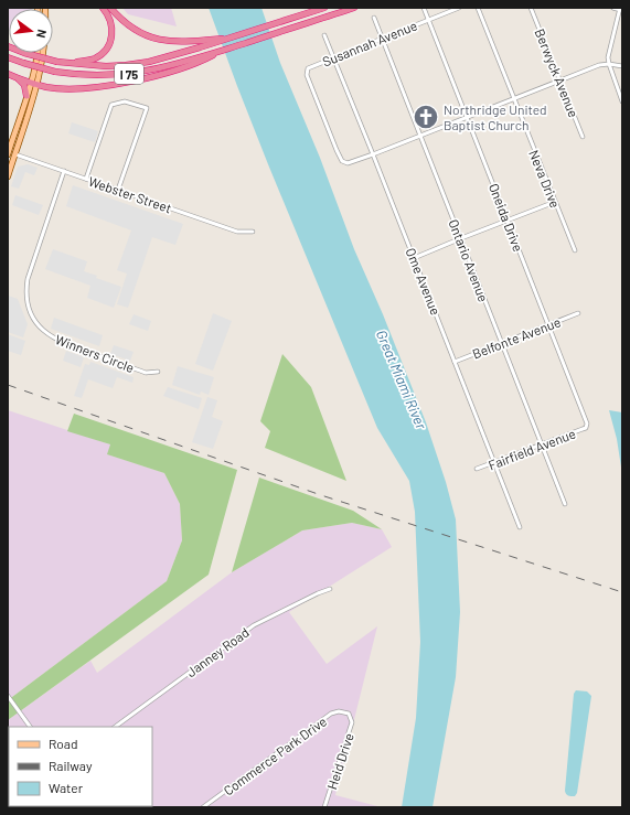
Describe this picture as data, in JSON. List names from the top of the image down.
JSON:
{
  "streets": {
    "highway": ["I 75"],
    "street": [
      "Susannah Avenue",
      "Berwyck Avenue",
      "Neva Drive",
      "Webster Street",
      "Oneida Drive",
      "Ontario Avenue",
      "Ome Avenue",
      "Belfonte Avenue",
      "Winners Circle",
      "Fairfield Avenue",
      "Janney Road",
      "Commerce Park Drive",
      "Heid Drive"
    ]
  },
  "crossings": [
    ["Susannah Avenue", "Oneida Drive"],
    ["Susannah Avenue", "Ontario Avenue"],
    ["Susannah Avenue", "Ome Avenue"],
    ["Webster Street", "Winners Circle"],
    ["Oneida Drive", "Belfonte Avenue"],
    ["Oneida Drive", "Fairfield Avenue"],
    ["Ontario Avenue", "Belfonte Avenue"],
    ["Ontario Avenue", "Fairfield Avenue"],
    ["Ome Avenue", "Belfonte Avenue"],
    ["Ome Avenue", "Fairfield Avenue"],
    ["Commerce Park Drive", "Heid Drive"]
  ],
  "water": ["Great Miami River"],
  "places": {
    "church": ["Northridge United Baptist Church"]
  },
  "legend": ["Road", "Railway", "Water"],
  "north": "right"
}
